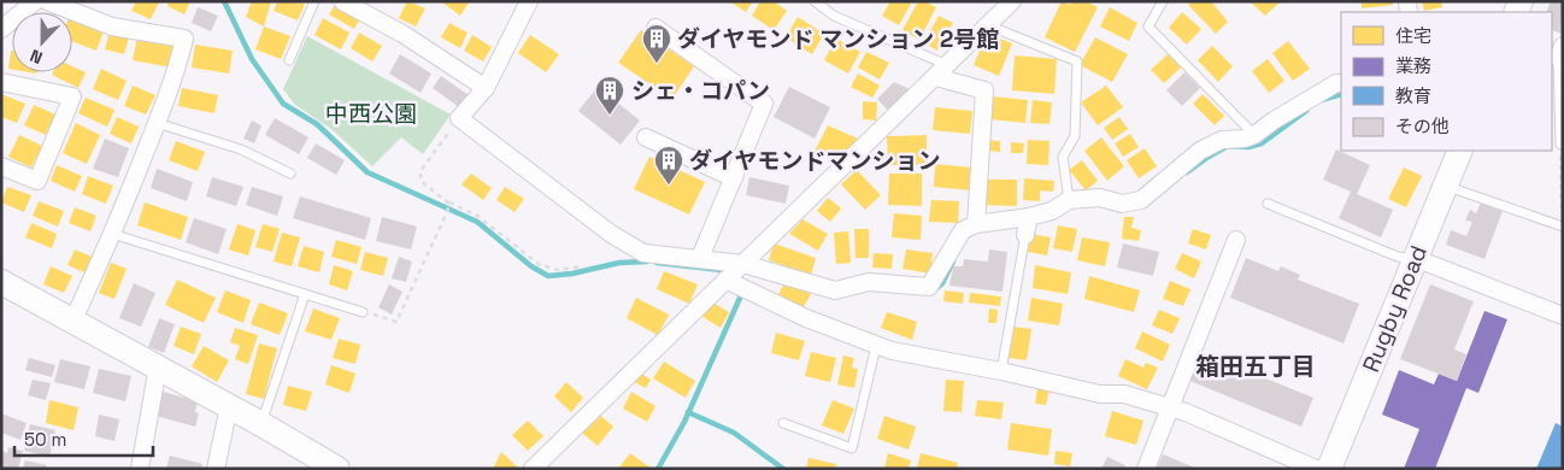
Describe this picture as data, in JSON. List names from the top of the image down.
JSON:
{
  "streets": {
    "street": ["Rugby Road"]
  },
  "districts": ["箱田五丁目"],
  "parks": ["中西公園"],
  "places": {
    "building": ["ダイヤモンド マンション 2号館", "シェ・コパン", "ダイヤモンドマンション"]
  },
  "legend": [
    "住宅",
    "業務",
    "教育",
    "その他"
  ],
  "scale_bar": "50 m",
  "north": "bottom"
}
